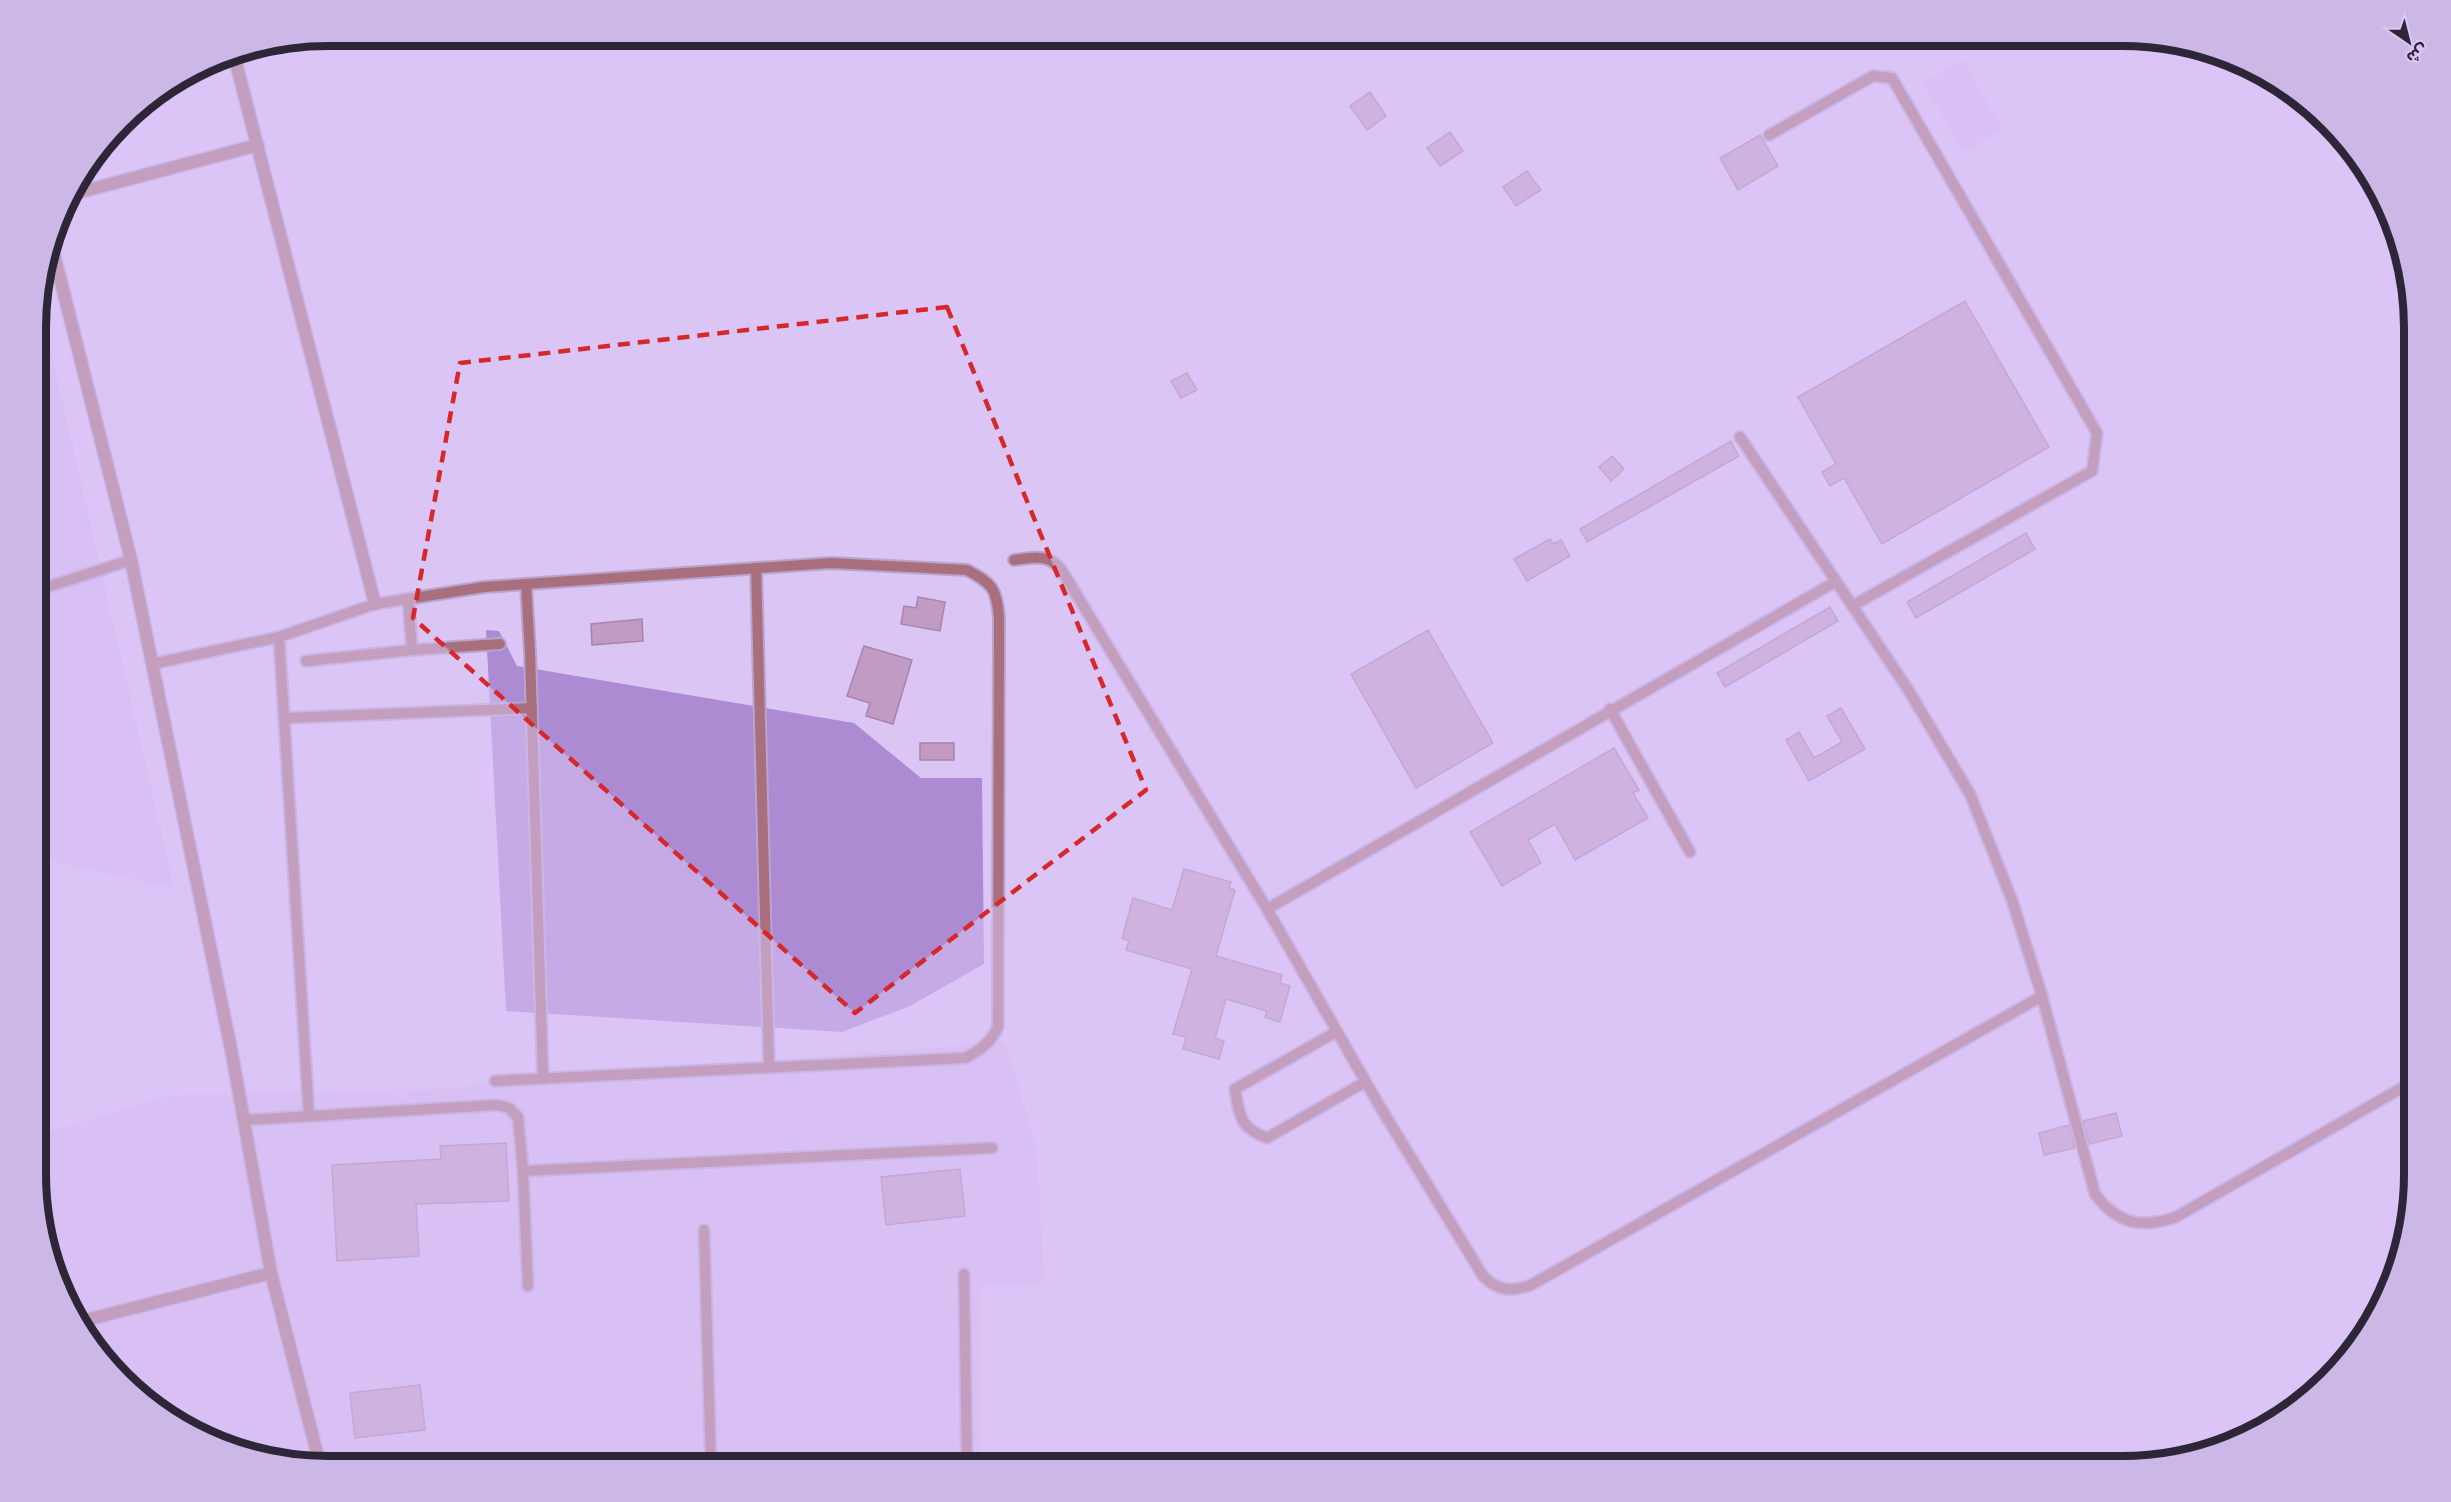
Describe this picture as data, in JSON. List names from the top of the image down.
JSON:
{
  "north": "bottom right"
}
